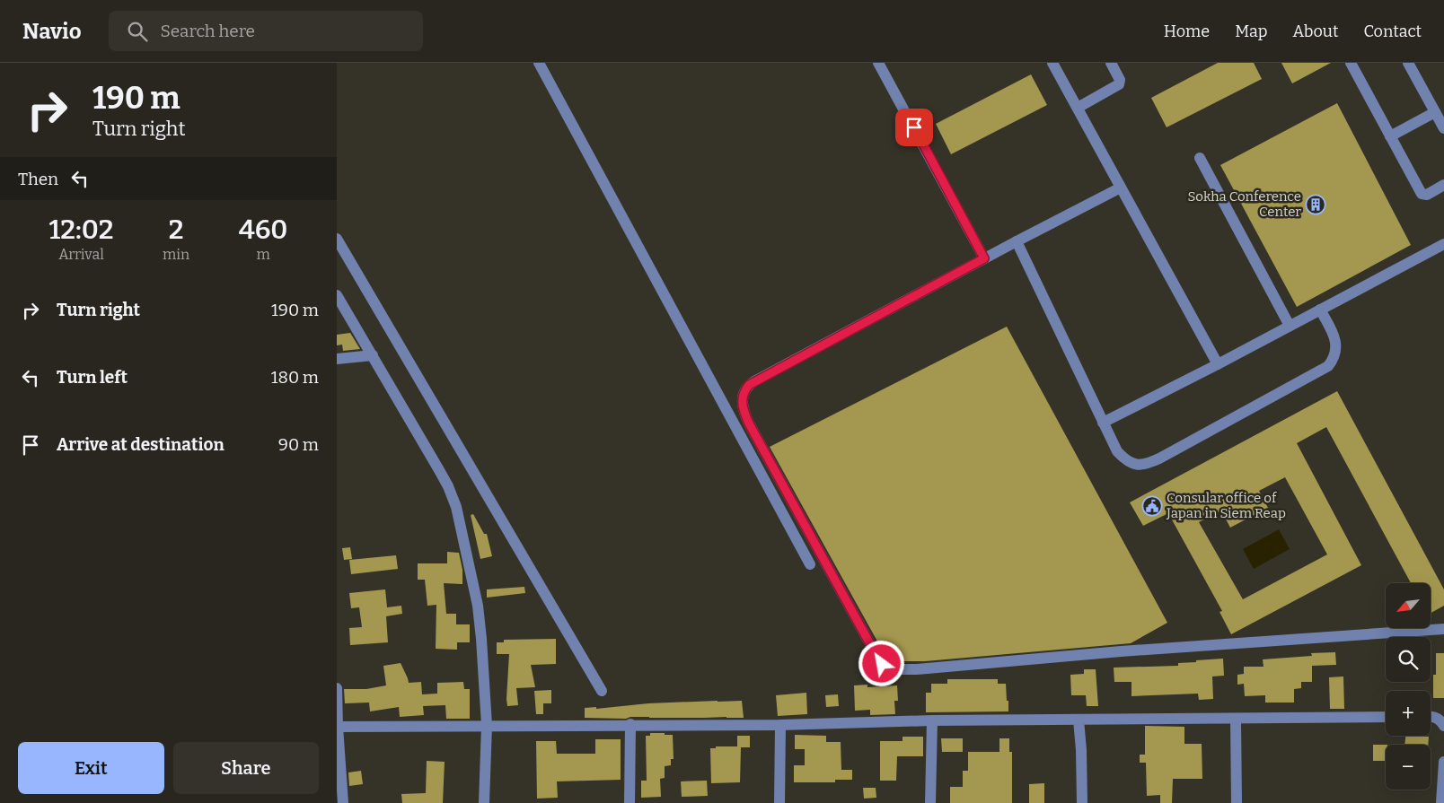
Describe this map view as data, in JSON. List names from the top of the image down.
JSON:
{
  "places": {
    "building": ["Sokha Conference Center"],
    "public building": ["Consular office of Japan in Siem Reap"]
  },
  "north": "bottom left",
  "page": {
    "header": "Navio",
    "search": "Search here",
    "nav": [
      "Home",
      "Map",
      "About",
      "Contact"
    ],
    "turn": ["190 m", "Turn right"],
    "then": "Then",
    "eta": [
      "12:02",
      "Arrival",
      "2",
      "min",
      "460",
      "m"
    ],
    "list": [
      {
        "name": "Turn right",
        "value": "190 m"
      },
      {
        "name": "Turn left",
        "value": "180 m"
      },
      {
        "name": "Arrive at destination",
        "value": "90 m"
      }
    ],
    "map_buttons": ["+", "−"],
    "buttons": ["Exit", "Share"]
  }
}
